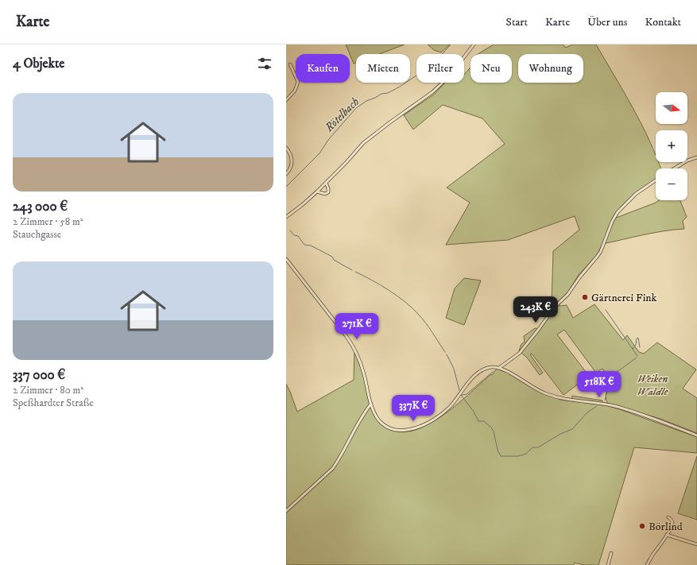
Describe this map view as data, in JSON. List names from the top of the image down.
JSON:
{
  "water": ["Rötelbach"],
  "parks": ["Weiken Wäldle"],
  "places": ["Gärtnerei Fink", "Börlind"],
  "north": "right",
  "page": {
    "header": "Karte",
    "nav": [
      "Start",
      "Karte",
      "Über uns",
      "Kontakt"
    ],
    "heading": "4 Objekte",
    "chip": [
      "Kaufen",
      "Mieten",
      "Filter",
      "Neu",
      "Wohnung"
    ],
    "list": [
      {
        "name": "243 000 €",
        "note": "2 Zimmer · 58 m² · Stauchgasse"
      },
      {
        "name": "337 000 €",
        "note": "2 Zimmer · 80 m² · Speßhardter Straße"
      }
    ],
    "map_buttons": ["+", "−"],
    "price": [
      "243K €",
      "271K €",
      "518K €",
      "337K €"
    ]
  }
}
